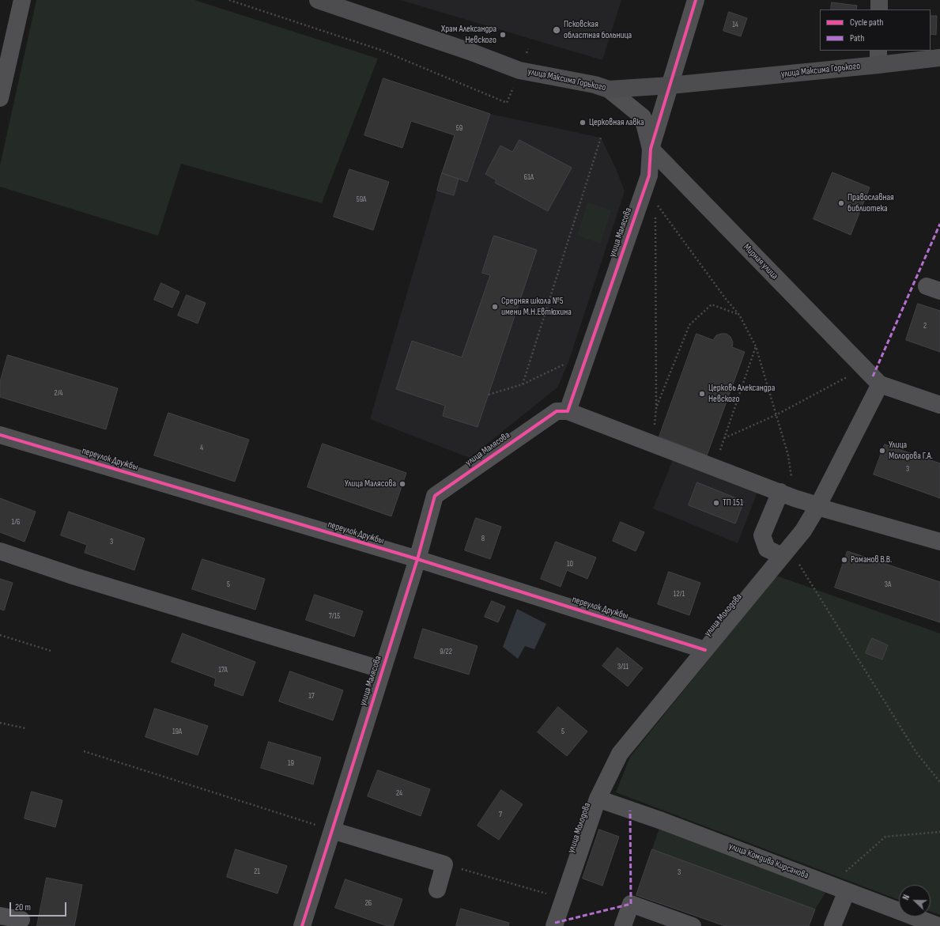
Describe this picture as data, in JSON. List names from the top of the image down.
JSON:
{
  "streets": {
    "main road": ["улица Максима Горького"],
    "street": [
      "улица Малясова",
      "Мирная улица",
      "переулок Дружбы",
      "улица Молодова",
      "улица Комдива Кирсанова"
    ]
  },
  "crossings": [
    ["улица Максима Горького", "улица Малясова"],
    ["улица Малясова", "Мирная улица"],
    ["улица Малясова", "переулок Дружбы"],
    ["Мирная улица", "улица Молодова"],
    ["переулок Дружбы", "улица Молодова"],
    ["улица Молодова", "улица Комдива Кирсанова"]
  ],
  "places": [
    "Псковская областная больница",
    "Храм Александра Невского",
    "Церковная лавка",
    "Православная библиотека",
    "Средняя школа №5 имени М.Н.Евтюхина",
    "Церковь Александра Невского",
    "Улица Молодова Г.А.",
    "Улица Малясова",
    "ТП 151",
    "Романов В.В."
  ],
  "house_numbers": [
    "14",
    "59",
    "61А",
    "59А",
    "2",
    "2/4",
    "4",
    "3",
    "1/6",
    "8",
    "3",
    "10",
    "5",
    "3А",
    "12/1",
    "7/15",
    "9/22",
    "3/11",
    "17А",
    "17",
    "19А",
    "5",
    "19",
    "24",
    "7",
    "21",
    "3",
    "26"
  ],
  "legend": ["Cycle path", "Path"],
  "scale_bar": "20 m",
  "north": "left"
}
